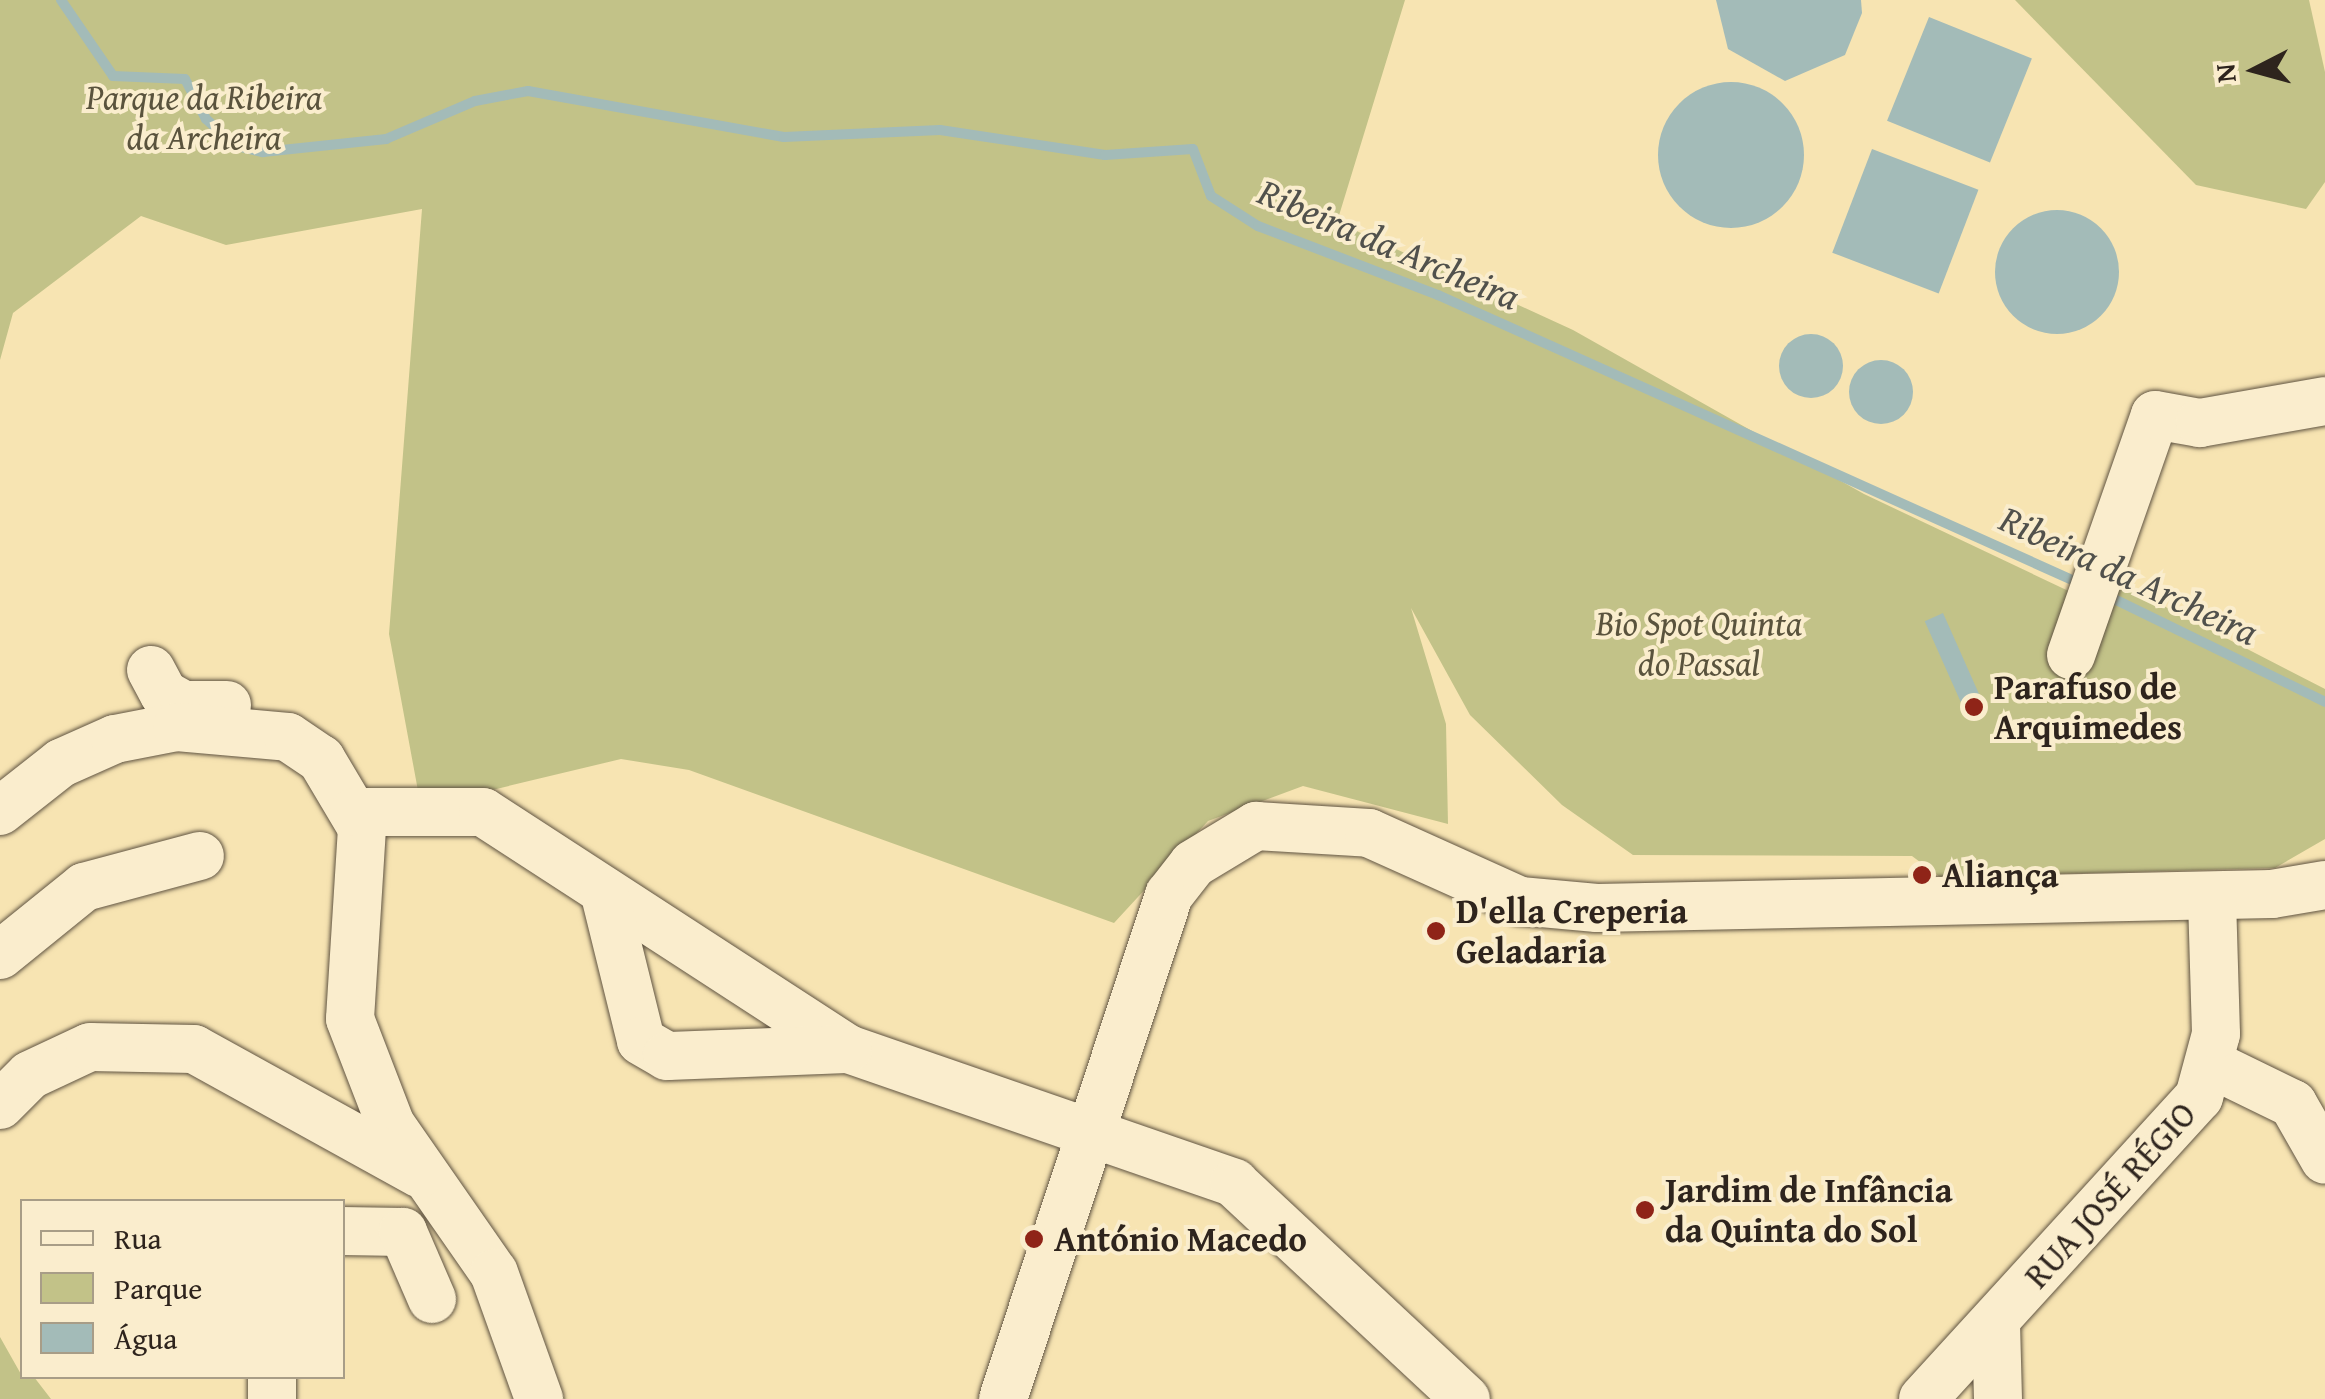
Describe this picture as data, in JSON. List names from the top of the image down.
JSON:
{
  "streets": {
    "street": ["RUA JOSÉ RÉGIO"]
  },
  "water": ["Ribeira da Archeira"],
  "parks": ["Parque da Ribeira da Archeira", "Bio Spot Quinta do Passal"],
  "places": [
    "Parafuso de Arquimedes",
    "Aliança",
    "D'ella Creperia Geladaria",
    "Jardim de Infância da Quinta do Sol",
    "António Macedo"
  ],
  "legend": ["Rua", "Parque", "Água"],
  "north": "left"
}
